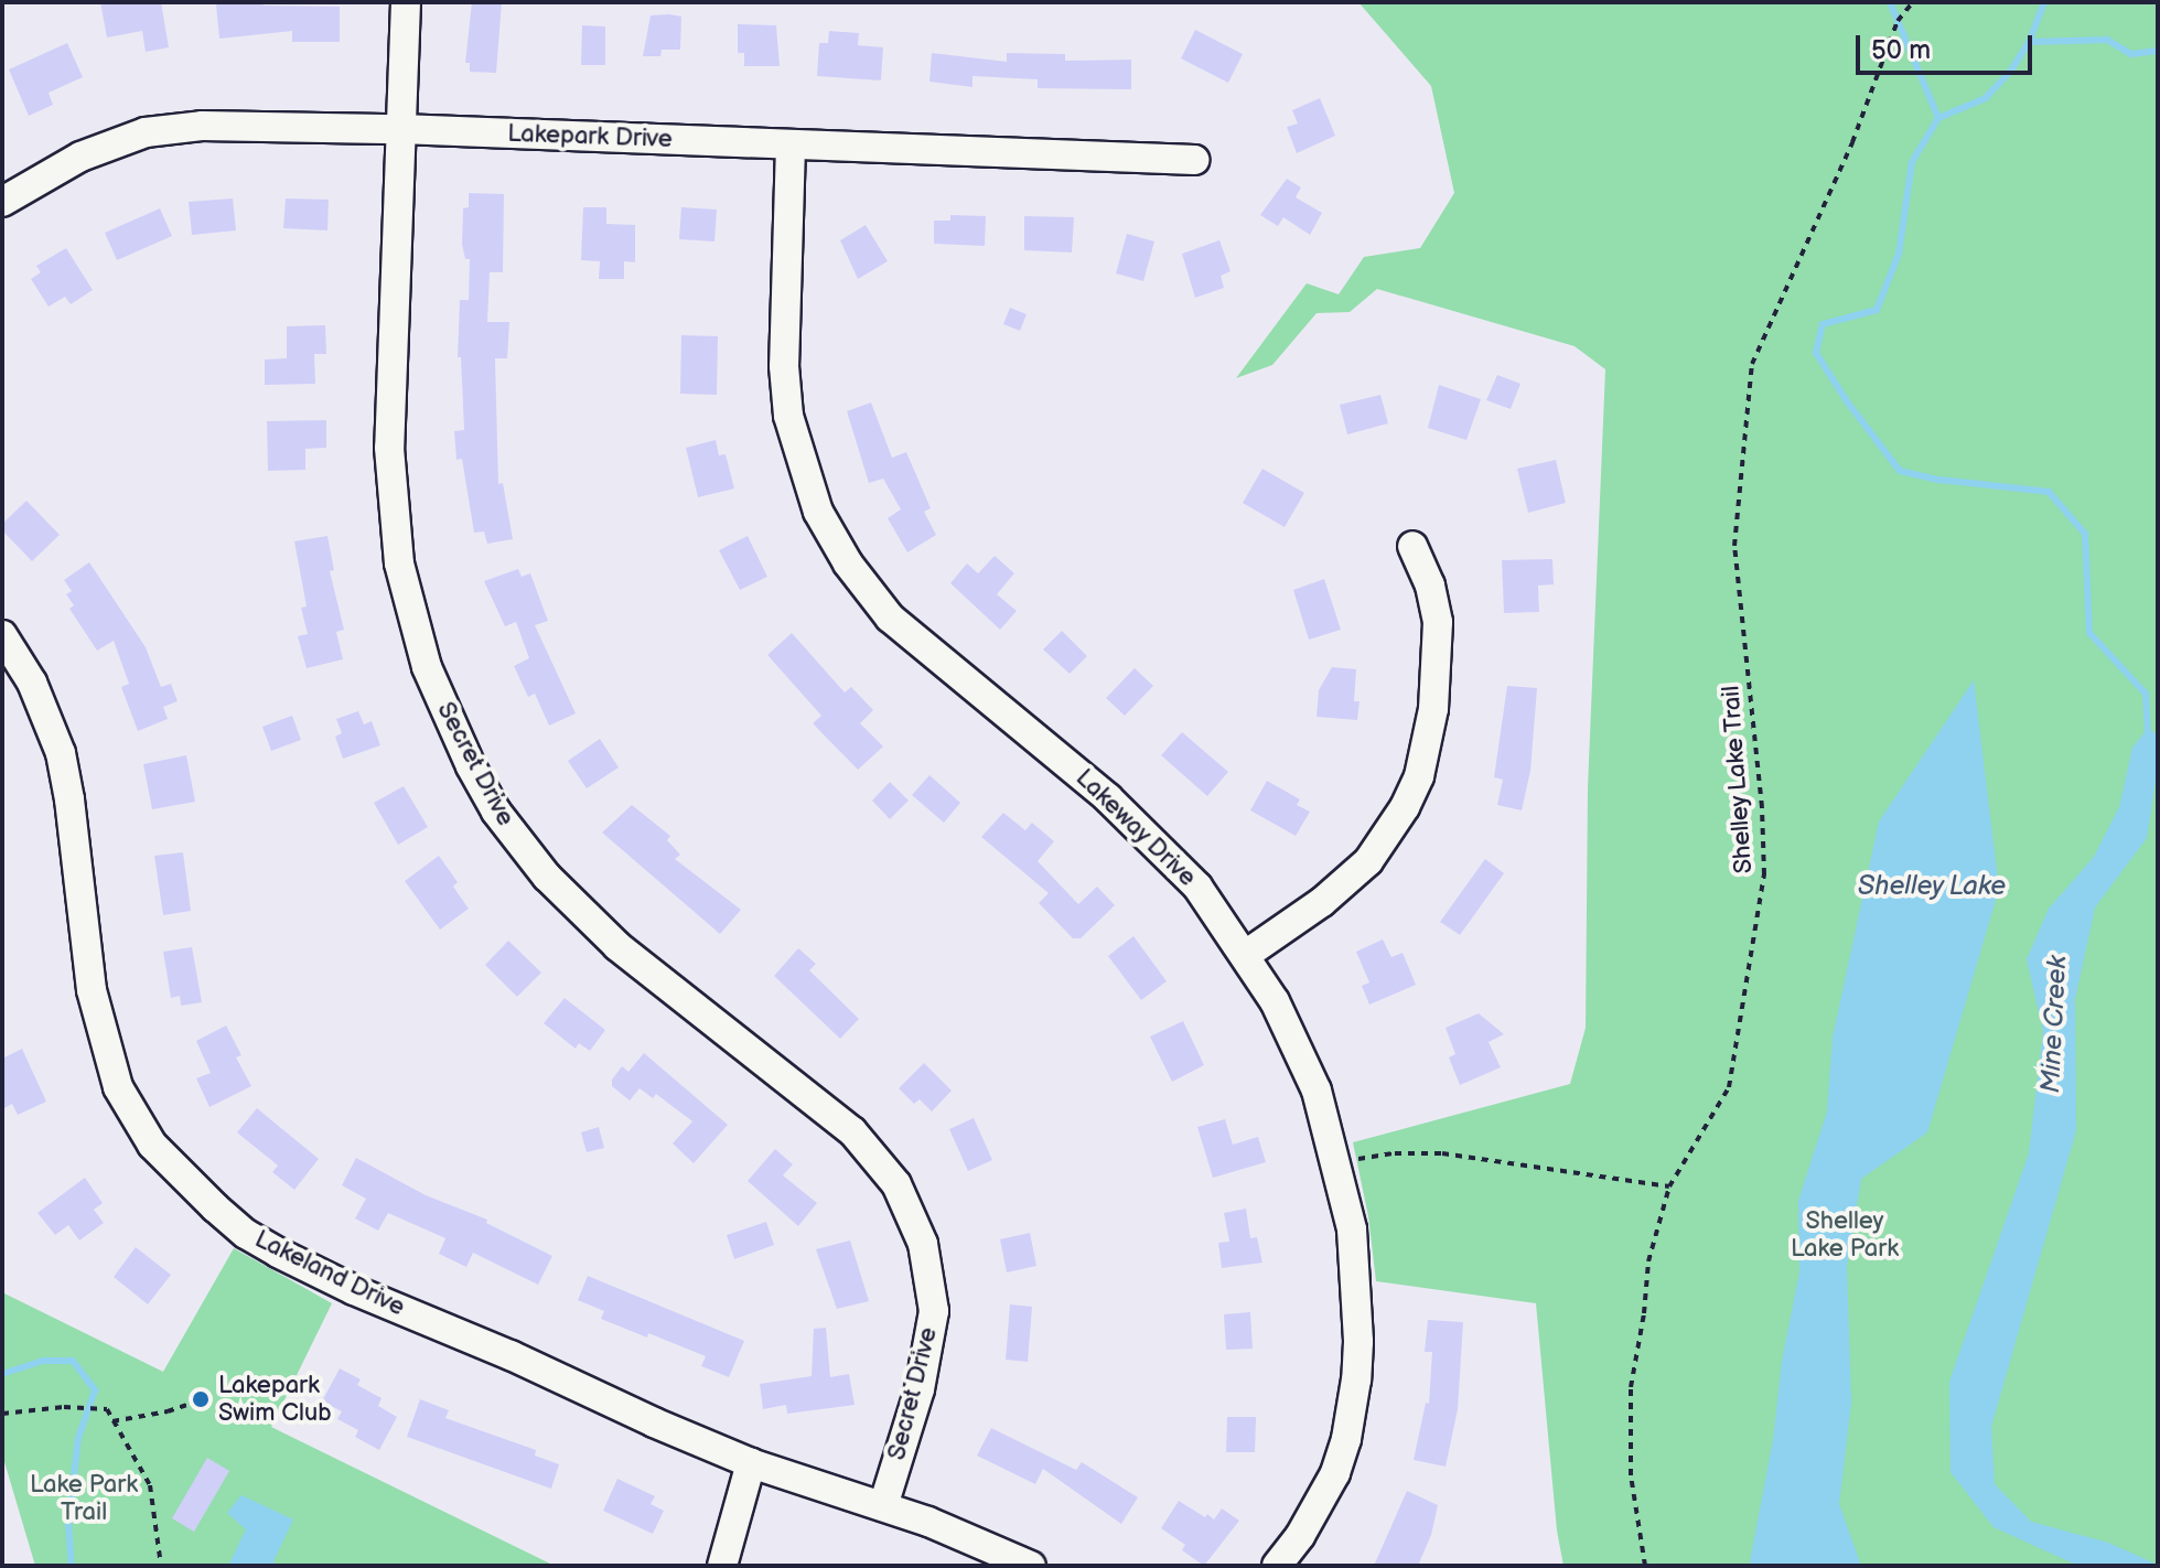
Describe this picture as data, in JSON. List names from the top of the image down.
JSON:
{
  "streets": {
    "street": [
      "Lakepark Drive",
      "Secret Drive",
      "Lakeway Drive",
      "Lakeland Drive"
    ],
    "path": ["Shelley Lake Trail"]
  },
  "crossings": [
    ["Lakepark Drive", "Secret Drive"],
    ["Lakepark Drive", "Lakeway Drive"],
    ["Secret Drive", "Lakeland Drive"]
  ],
  "water": ["Shelley Lake", "Mine Creek"],
  "parks": ["Shelley Lake Park", "Lake Park Trail"],
  "places": ["Lakepark Swim Club"],
  "scale_bar": "50 m"
}
